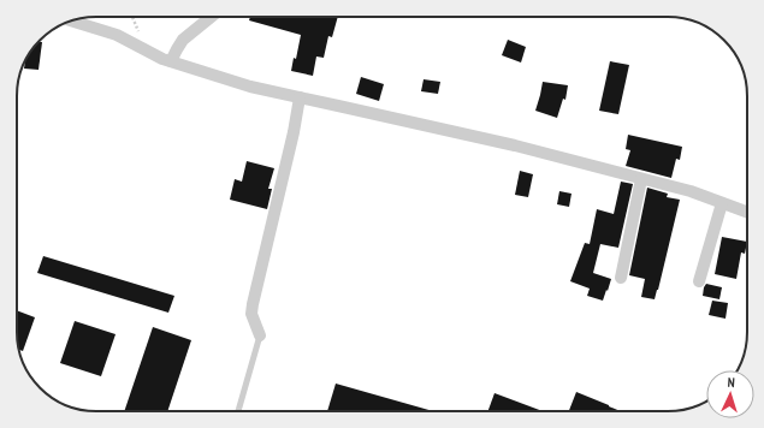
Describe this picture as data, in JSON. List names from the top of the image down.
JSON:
{
  "north": "top"
}
